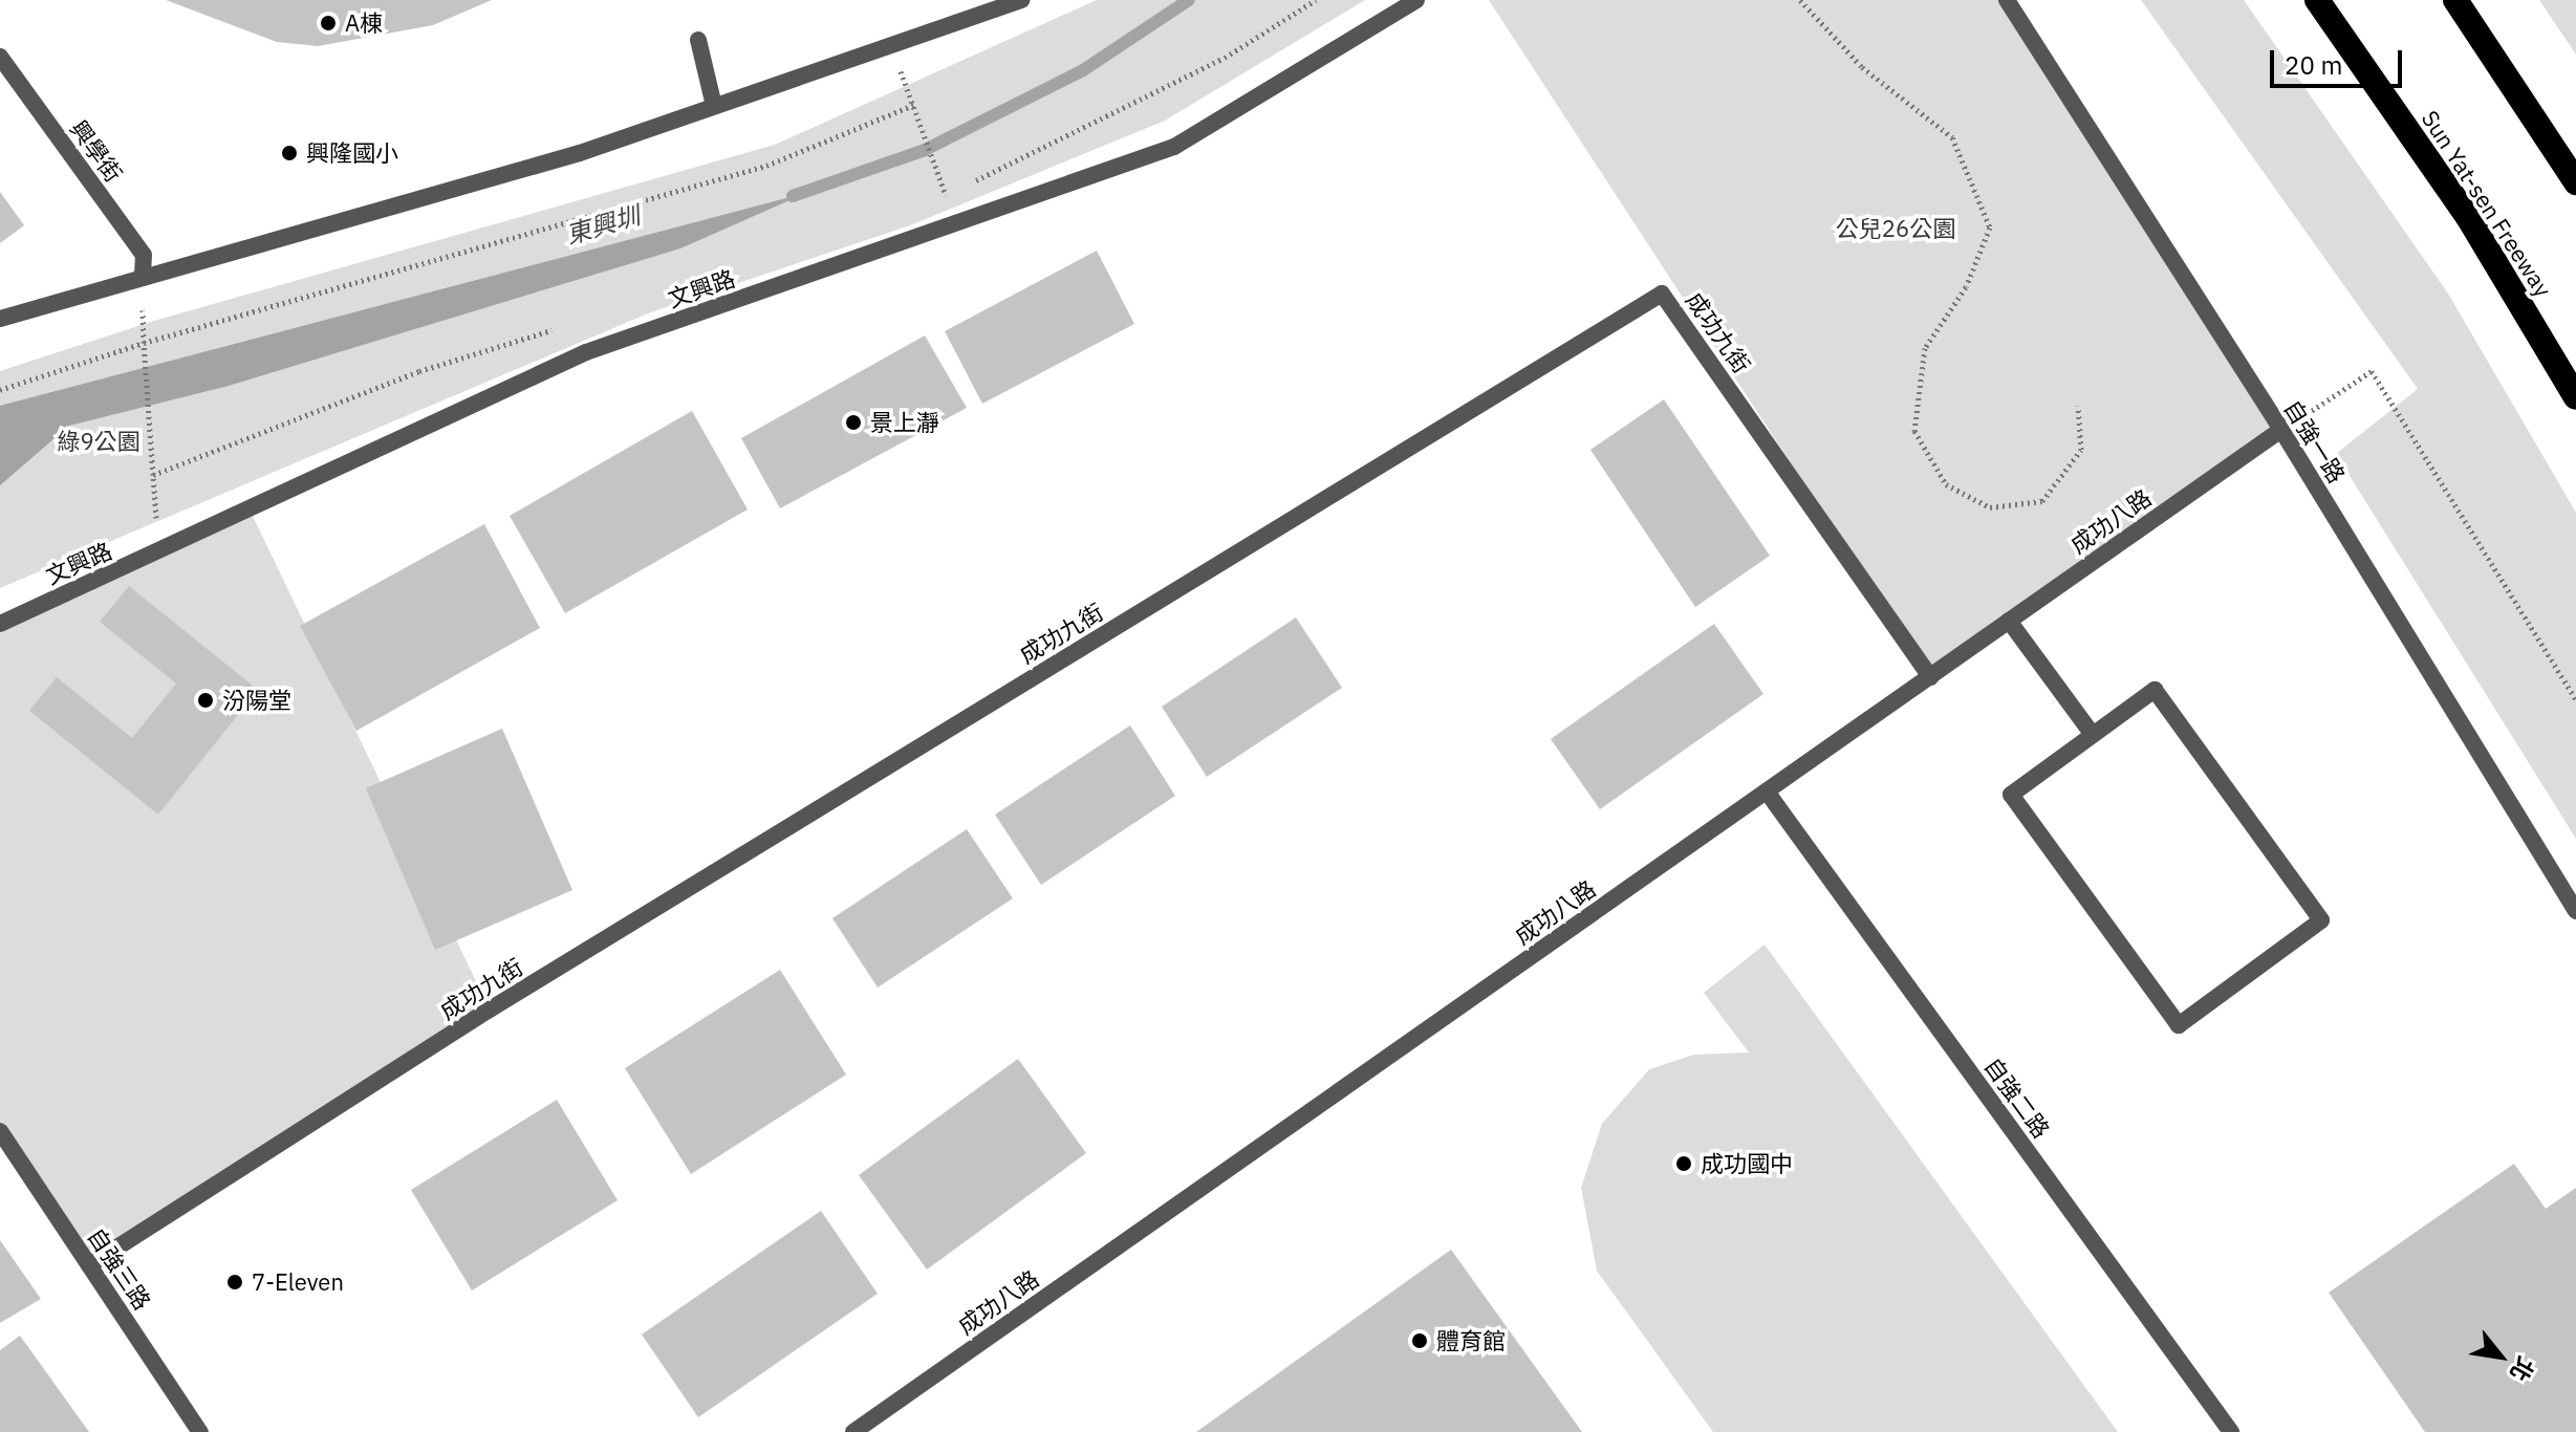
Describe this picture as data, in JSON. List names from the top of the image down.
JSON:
{
  "streets": {
    "highway": ["Sun Yat-sen Freeway"],
    "street": [
      "興學街",
      "文興路",
      "成功九街",
      "自強一路",
      "成功八路",
      "自強二路",
      "自強三路"
    ]
  },
  "crossings": [
    ["成功九街", "成功八路"],
    ["成功九街", "自強三路"],
    ["自強一路", "成功八路"],
    ["成功八路", "自強二路"]
  ],
  "water": ["東興圳"],
  "parks": ["公兒26公園", "綠9公園"],
  "places": [
    "A棟",
    "興隆國小",
    "景上瀞",
    "汾陽堂",
    "成功國中",
    "7-Eleven",
    "體育館"
  ],
  "scale_bar": "20 m",
  "north": "bottom right"
}
